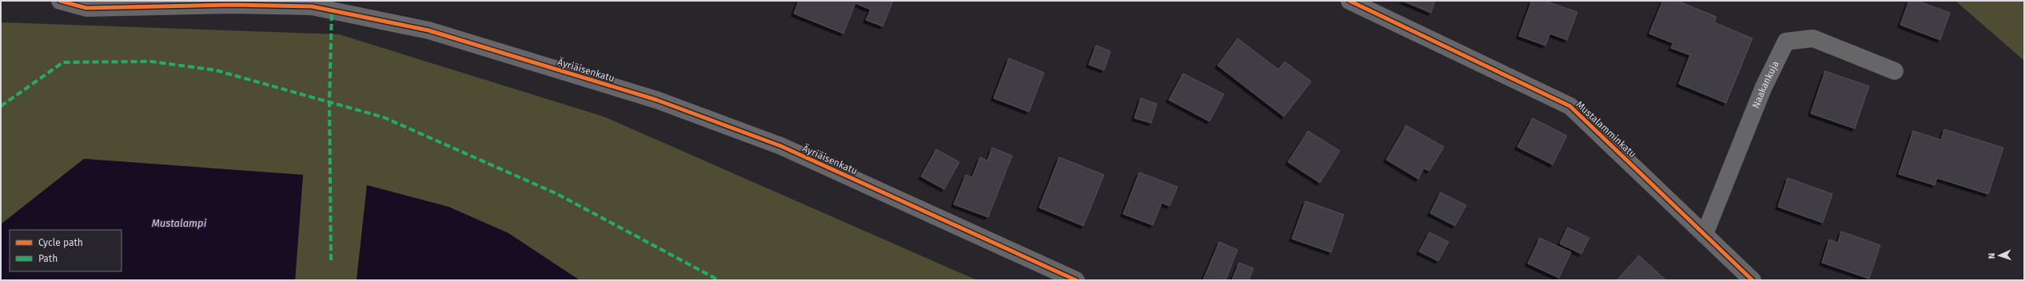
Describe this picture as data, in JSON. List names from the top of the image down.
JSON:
{
  "streets": {
    "street": ["Äyriäisenkatu", "Naakankuja", "Mustalamminkatu"]
  },
  "crossings": [
    ["Naakankuja", "Mustalamminkatu"]
  ],
  "water": ["Mustalampi"],
  "legend": ["Cycle path", "Path"],
  "north": "left"
}
